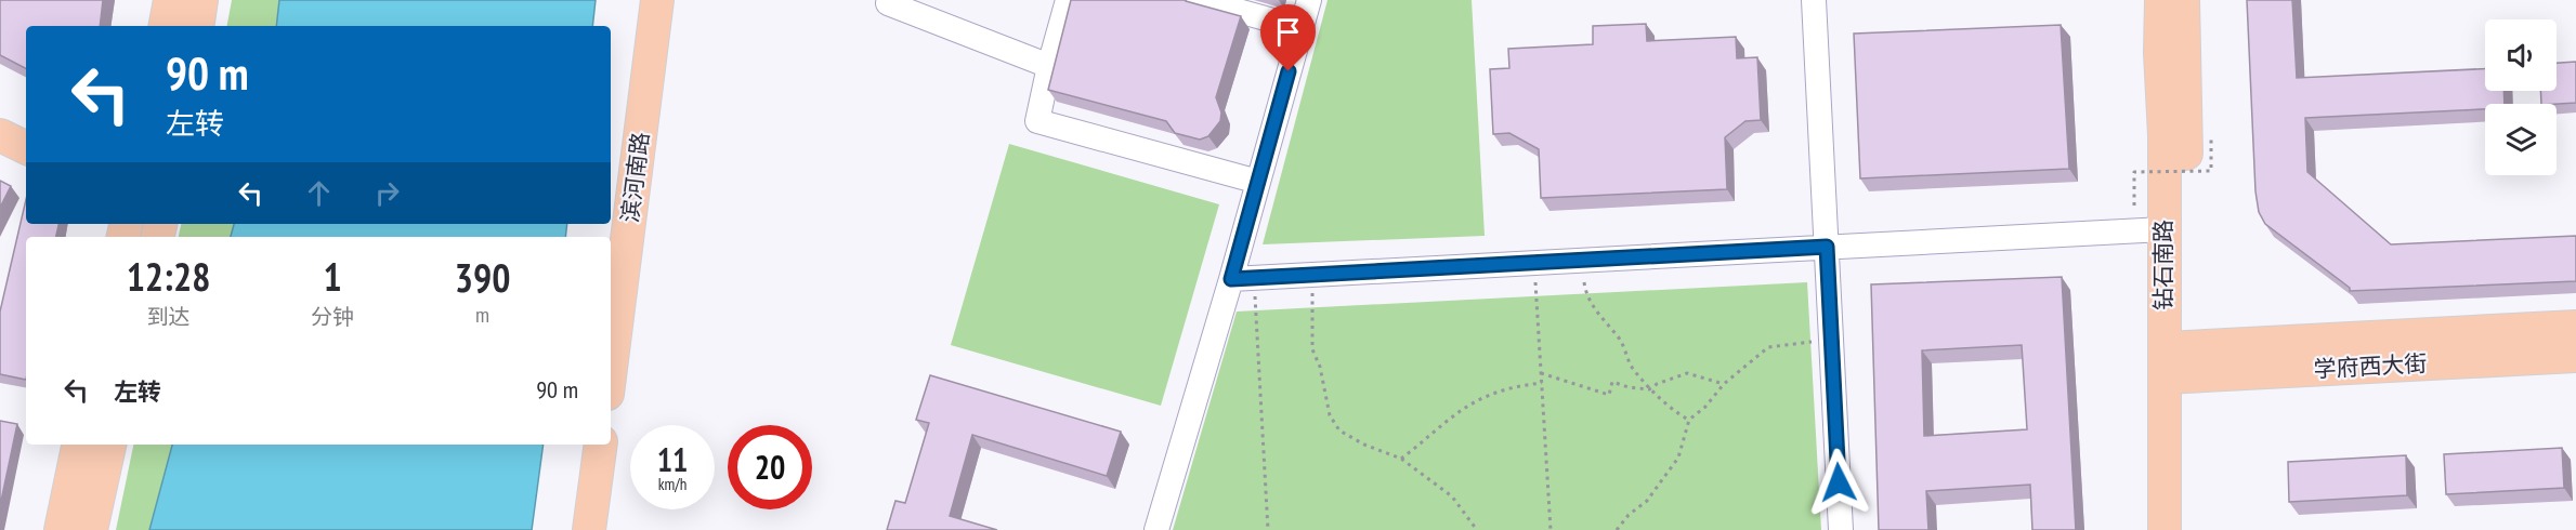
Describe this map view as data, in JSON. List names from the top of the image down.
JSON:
{
  "streets": {
    "main road": ["滨河南路", "钻石南路", "学府西大街"]
  },
  "crossings": [
    ["钻石南路", "学府西大街"]
  ],
  "page": {
    "turn": ["90 m", "左转"],
    "eta": [
      "12:28",
      "到达",
      "1",
      "分钟",
      "390",
      "m"
    ],
    "list": [
      {
        "name": "左转",
        "value": "90 m"
      }
    ],
    "speed": "11 km/h",
    "limit": "20"
  }
}
